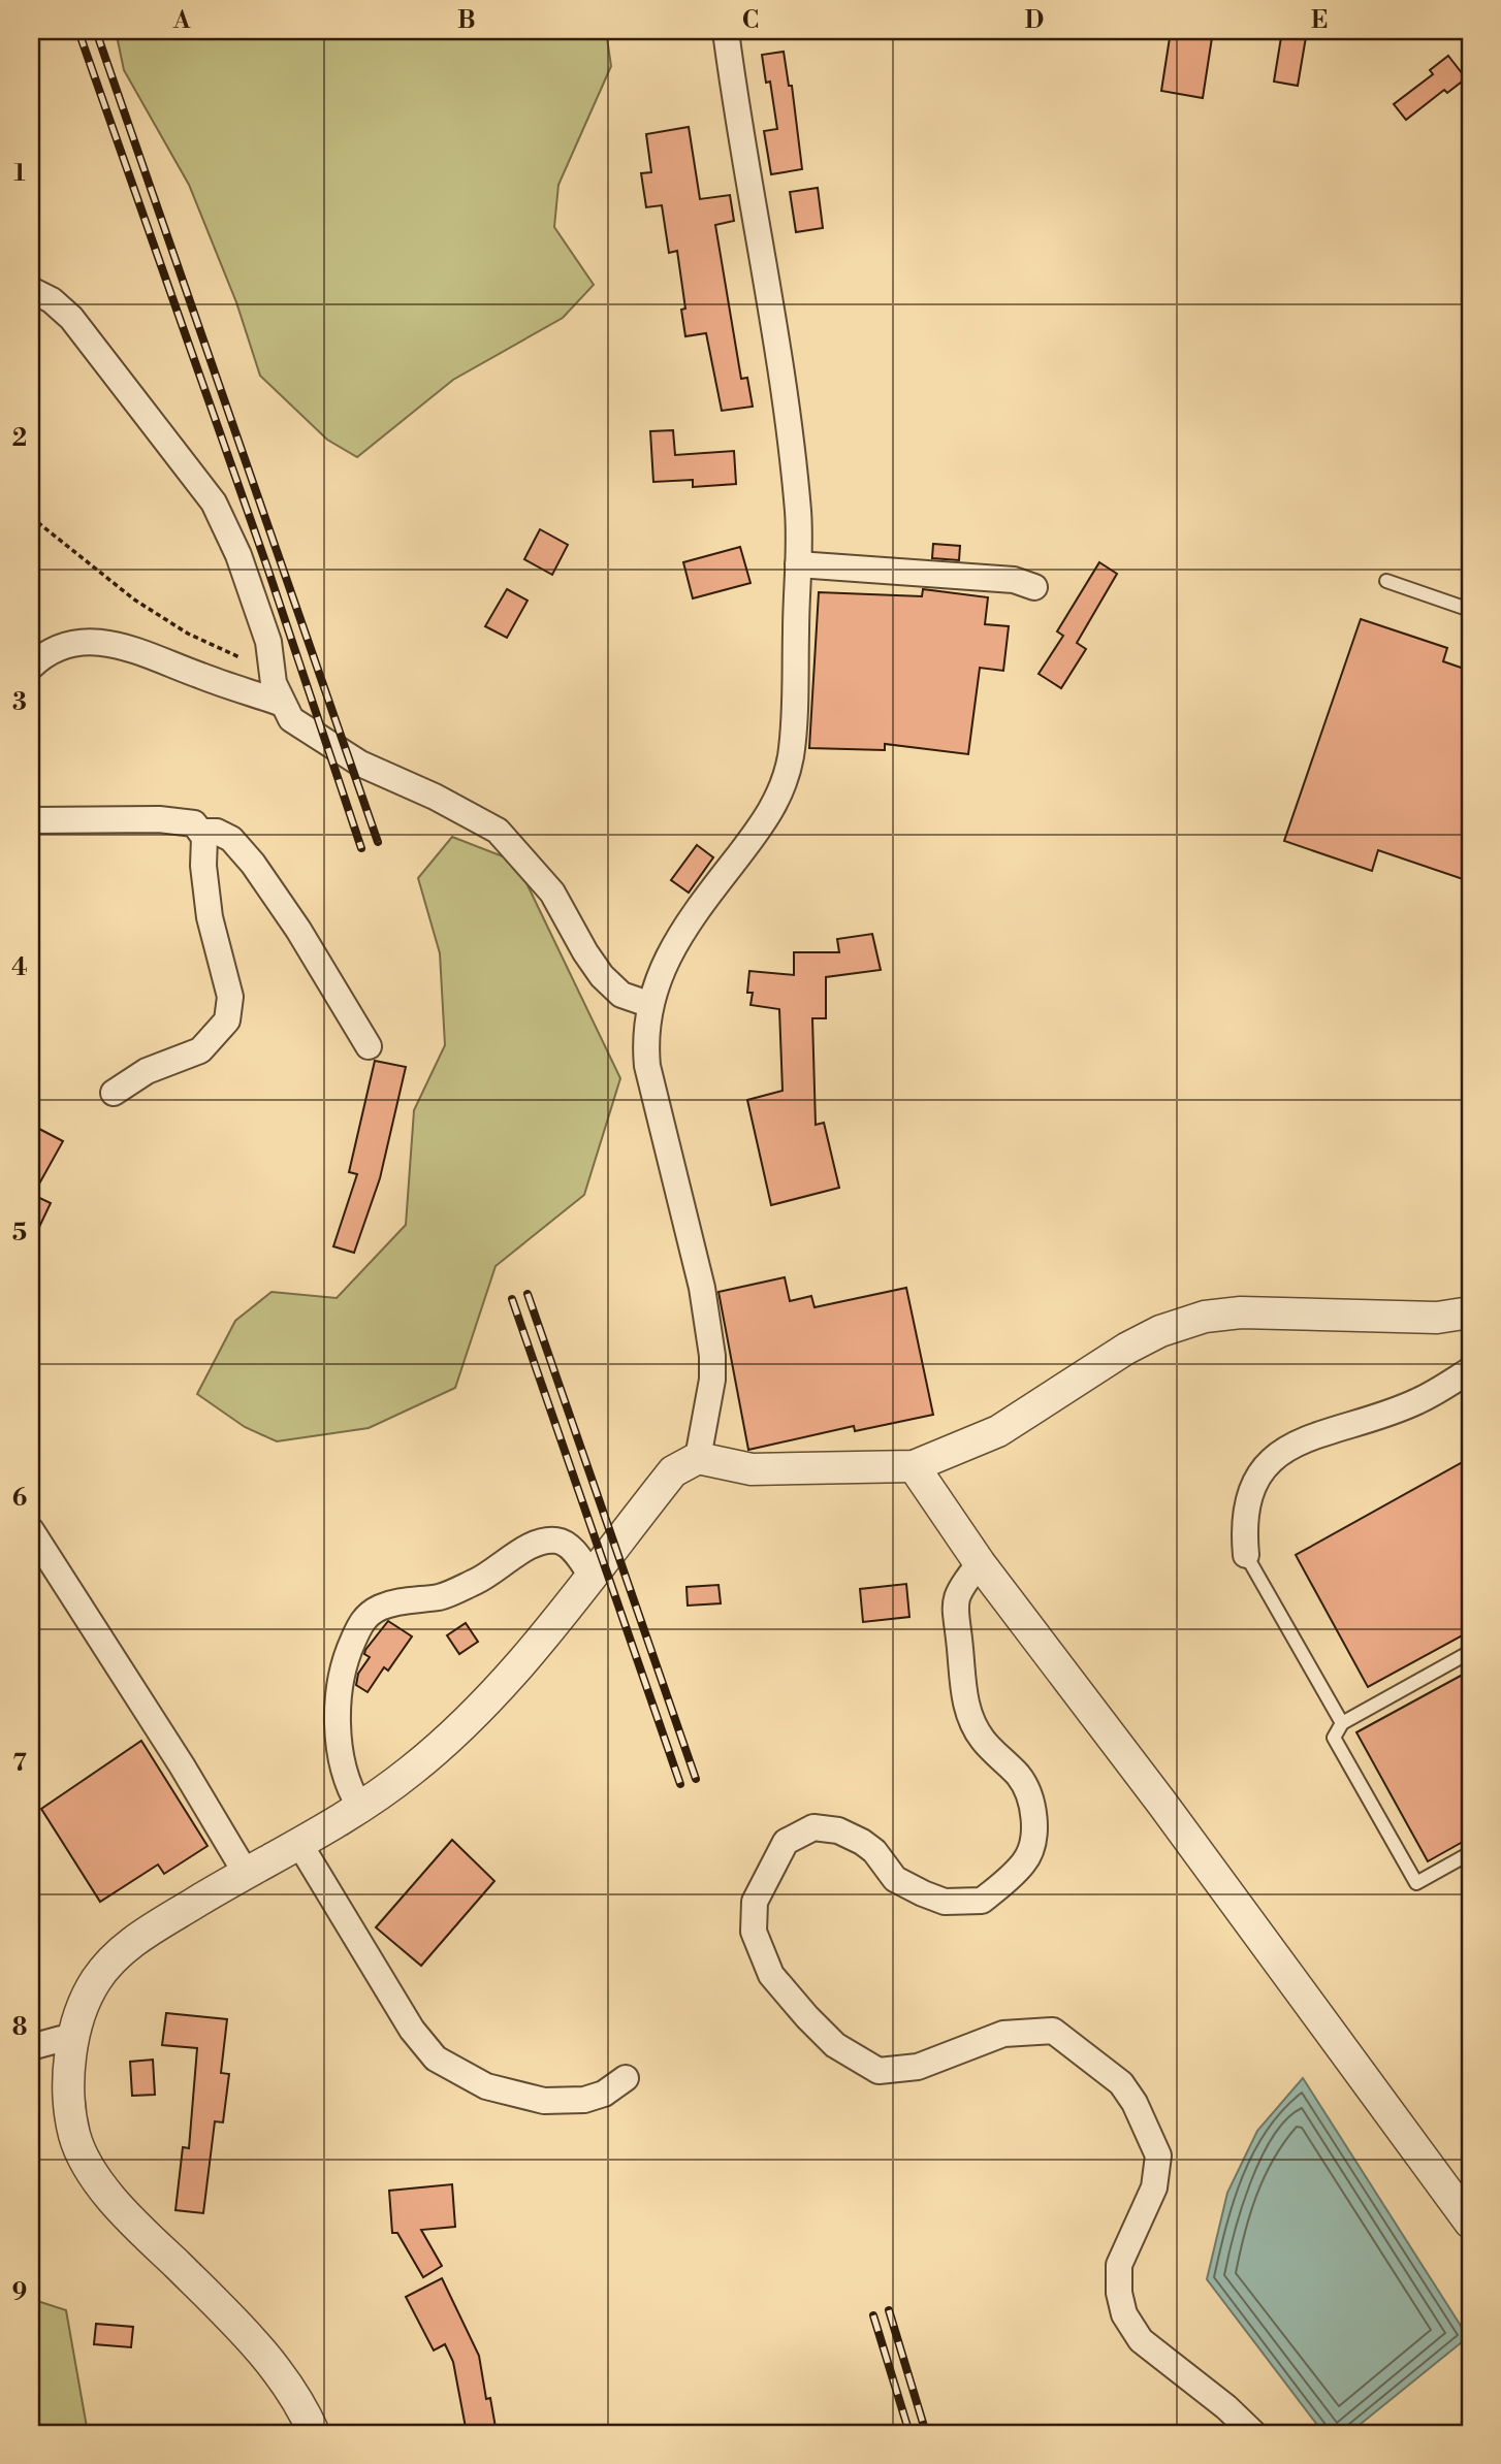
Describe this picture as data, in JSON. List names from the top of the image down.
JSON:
{
  "grid": {
    "columns": [
      "A",
      "B",
      "C",
      "D",
      "E"
    ],
    "rows": [
      "1",
      "2",
      "3",
      "4",
      "5",
      "6",
      "7",
      "8",
      "9"
    ]
  }
}
